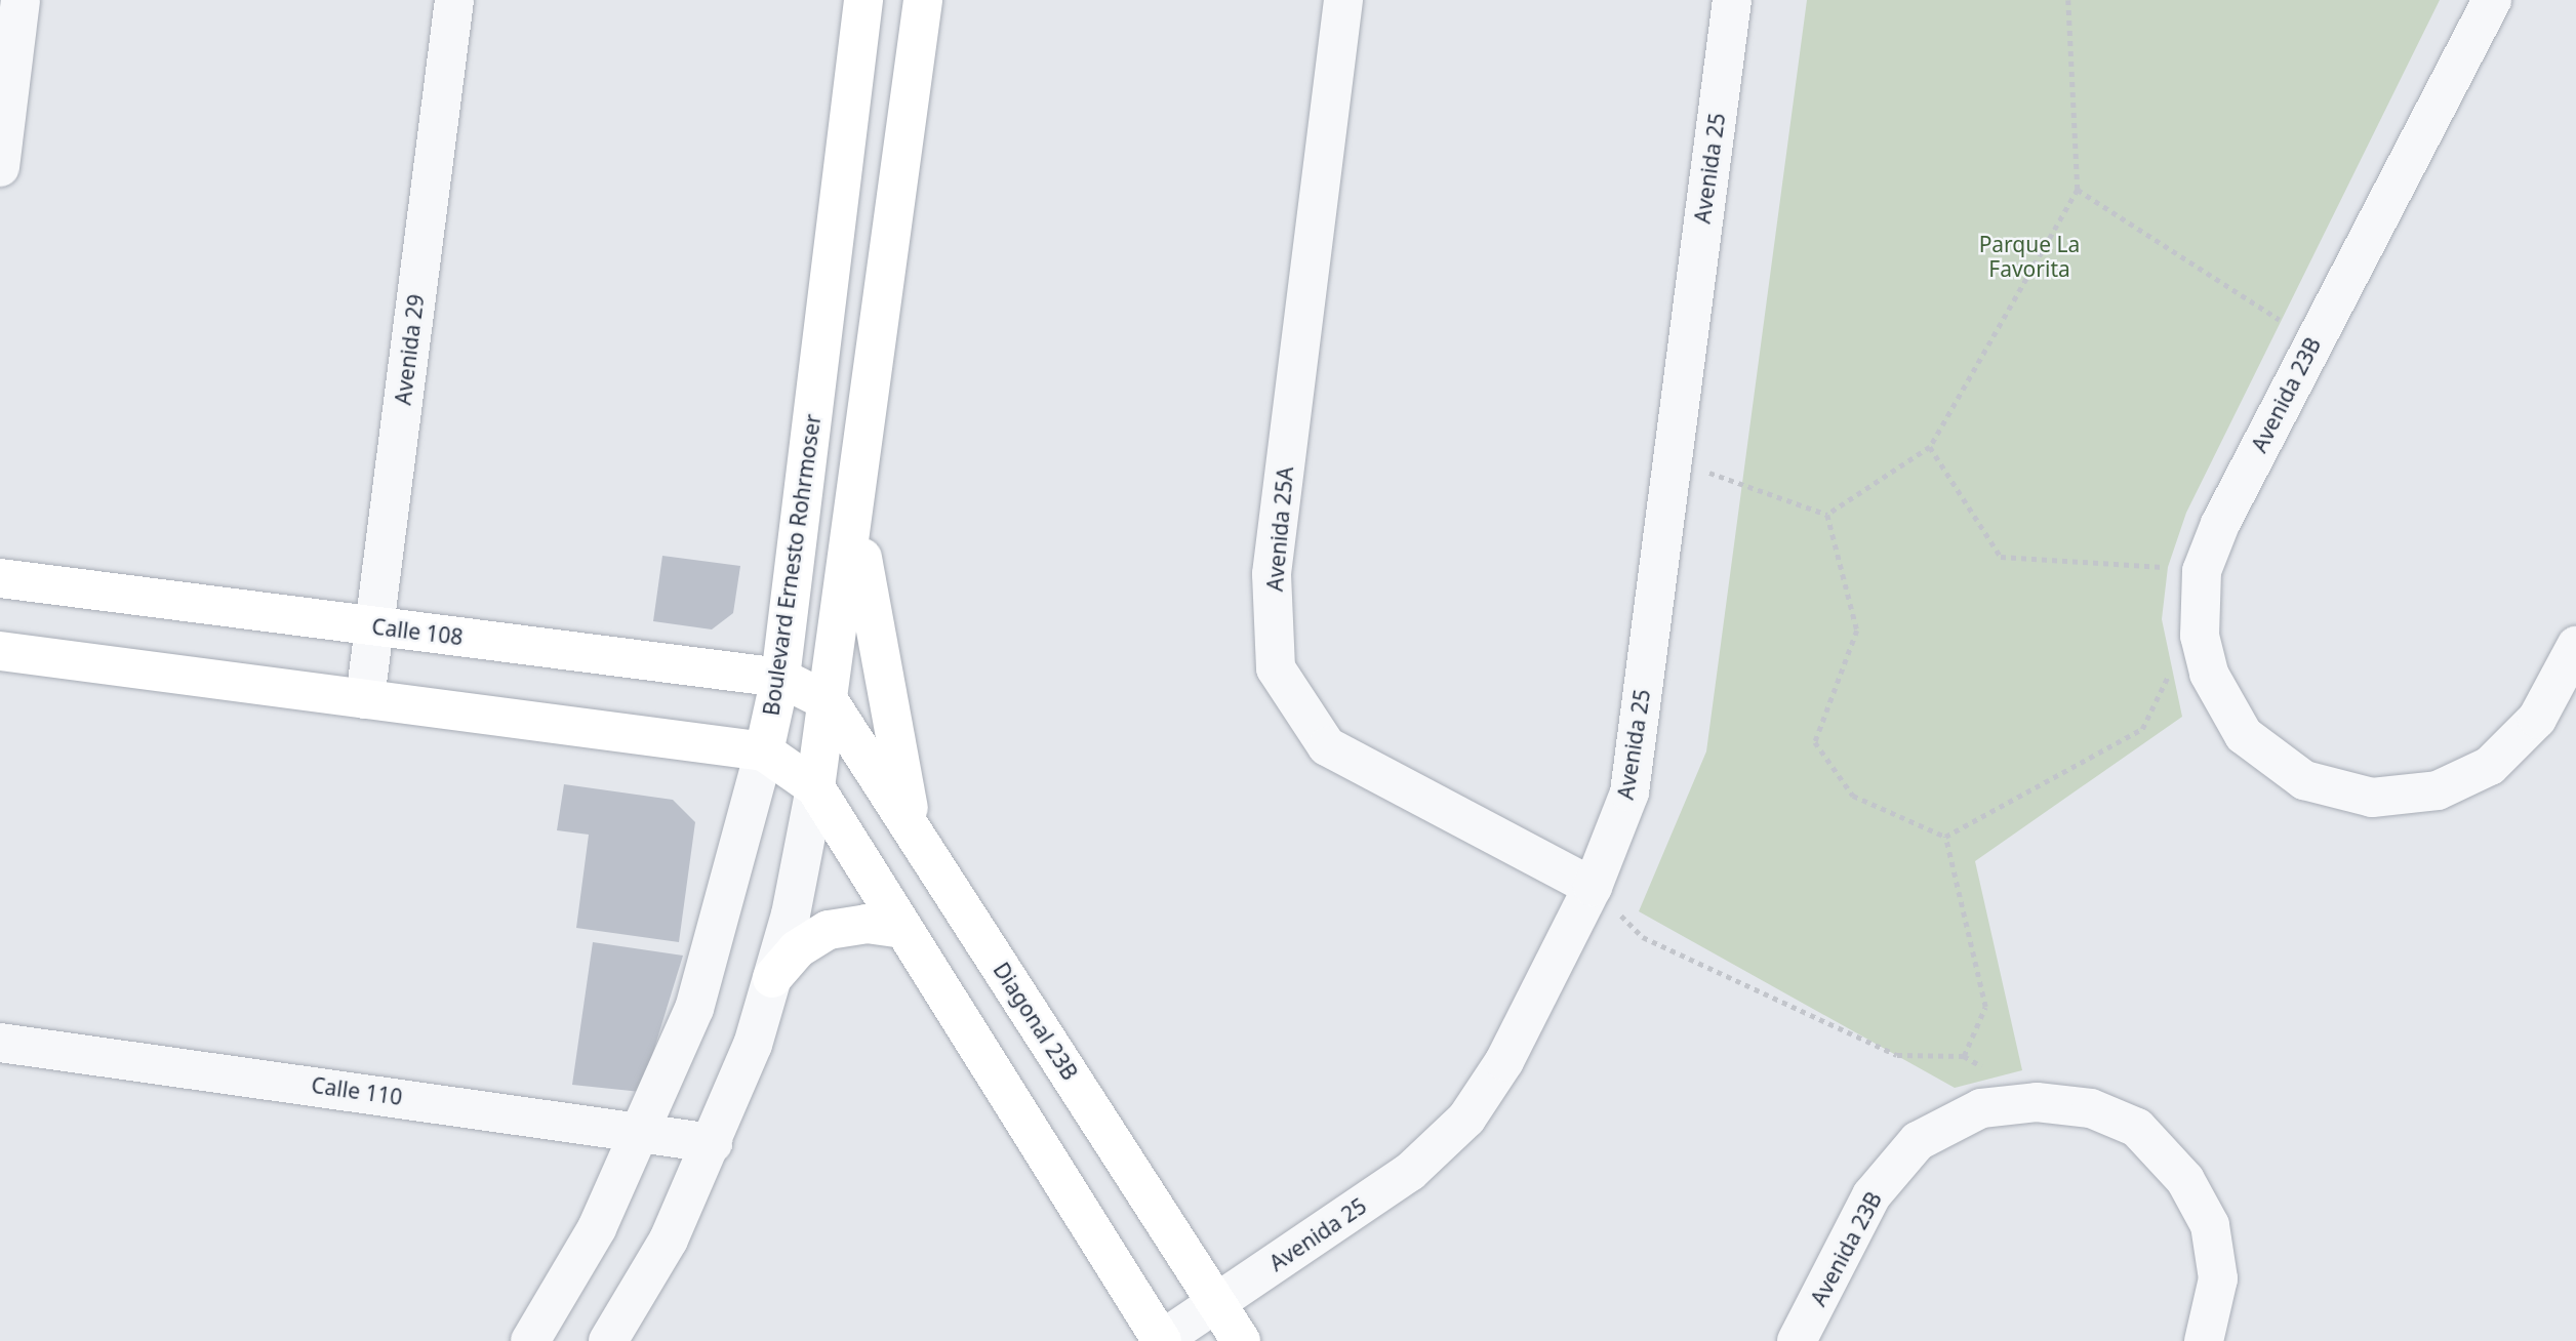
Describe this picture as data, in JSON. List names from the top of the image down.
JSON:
{
  "streets": {
    "main road": ["Boulevard Ernesto Rohrmoser", "Calle 108", "Diagonal 23B"],
    "street": [
      "Avenida 25",
      "Avenida 29",
      "Avenida 23B",
      "Avenida 25A",
      "Calle 110"
    ]
  },
  "crossings": [
    ["Avenida 25", "Avenida 25A"],
    ["Avenida 25", "Diagonal 23B"],
    ["Avenida 29", "Calle 108"],
    ["Boulevard Ernesto Rohrmoser", "Calle 108"],
    ["Boulevard Ernesto Rohrmoser", "Calle 110"],
    ["Calle 108", "Diagonal 23B"]
  ],
  "parks": ["Parque La Favorita"]
}
